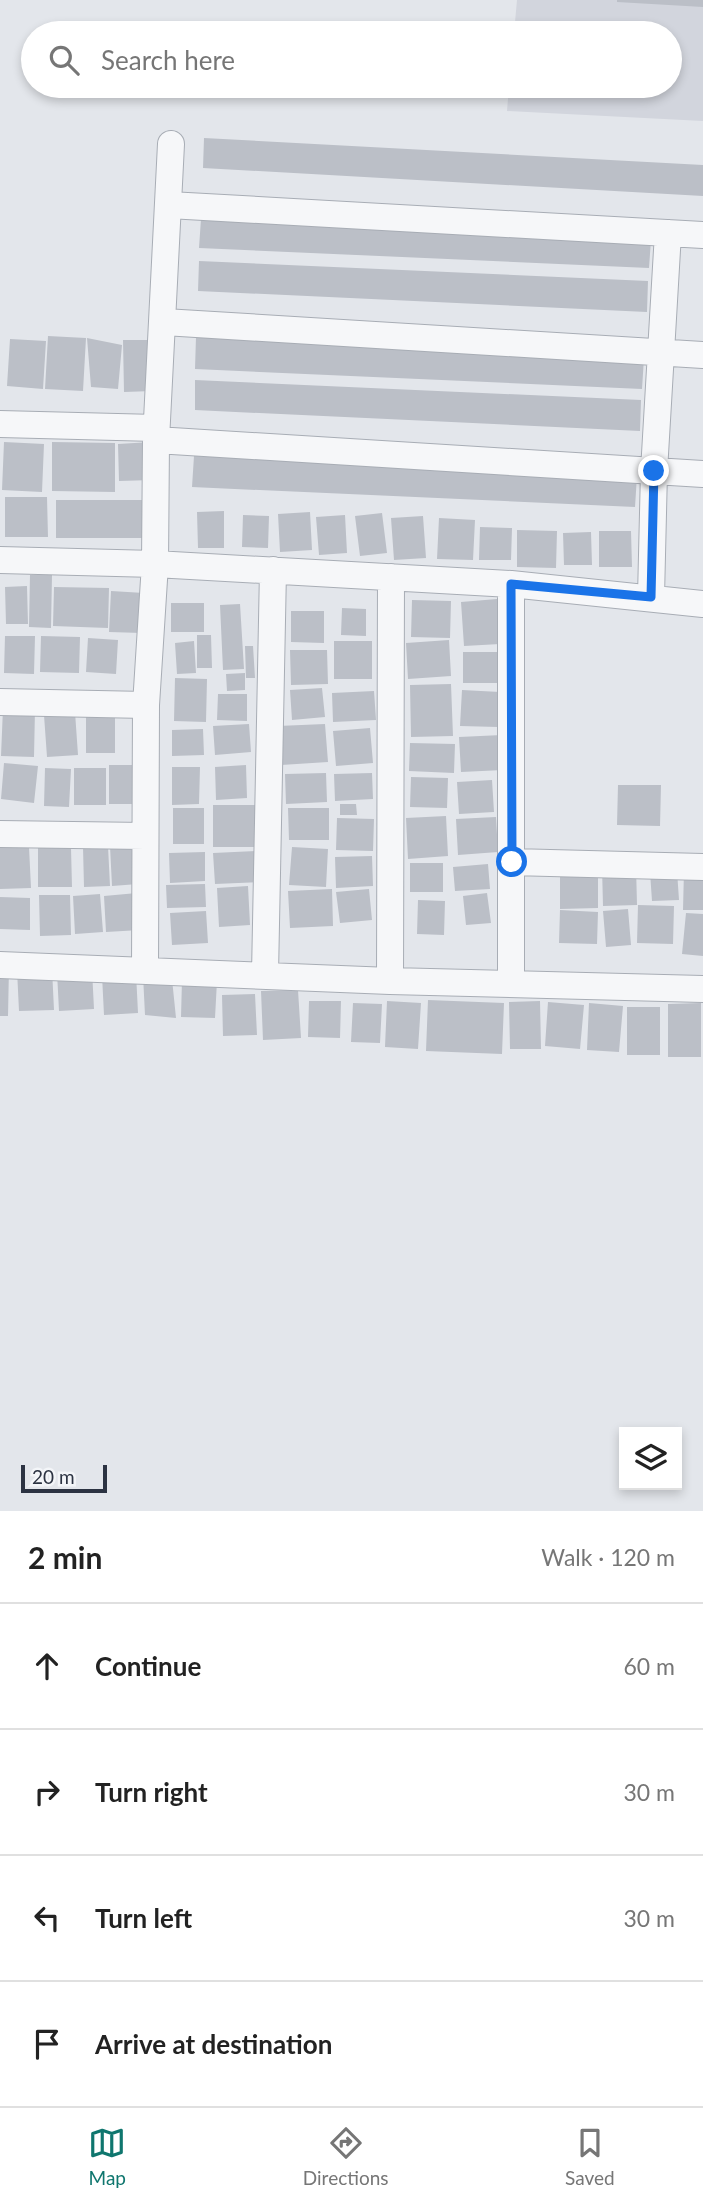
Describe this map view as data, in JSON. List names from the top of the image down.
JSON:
{
  "scale_bar": "20 m",
  "page": {
    "search": "Search here",
    "scale": "20 m",
    "heading": ["2 min", "Walk · 120 m"],
    "list": [
      ["Continue", "60 m"],
      ["Turn right", "30 m"],
      ["Turn left", "30 m"],
      "Arrive at destination"
    ],
    "nav": ["Map", "Directions", "Saved"]
  }
}
